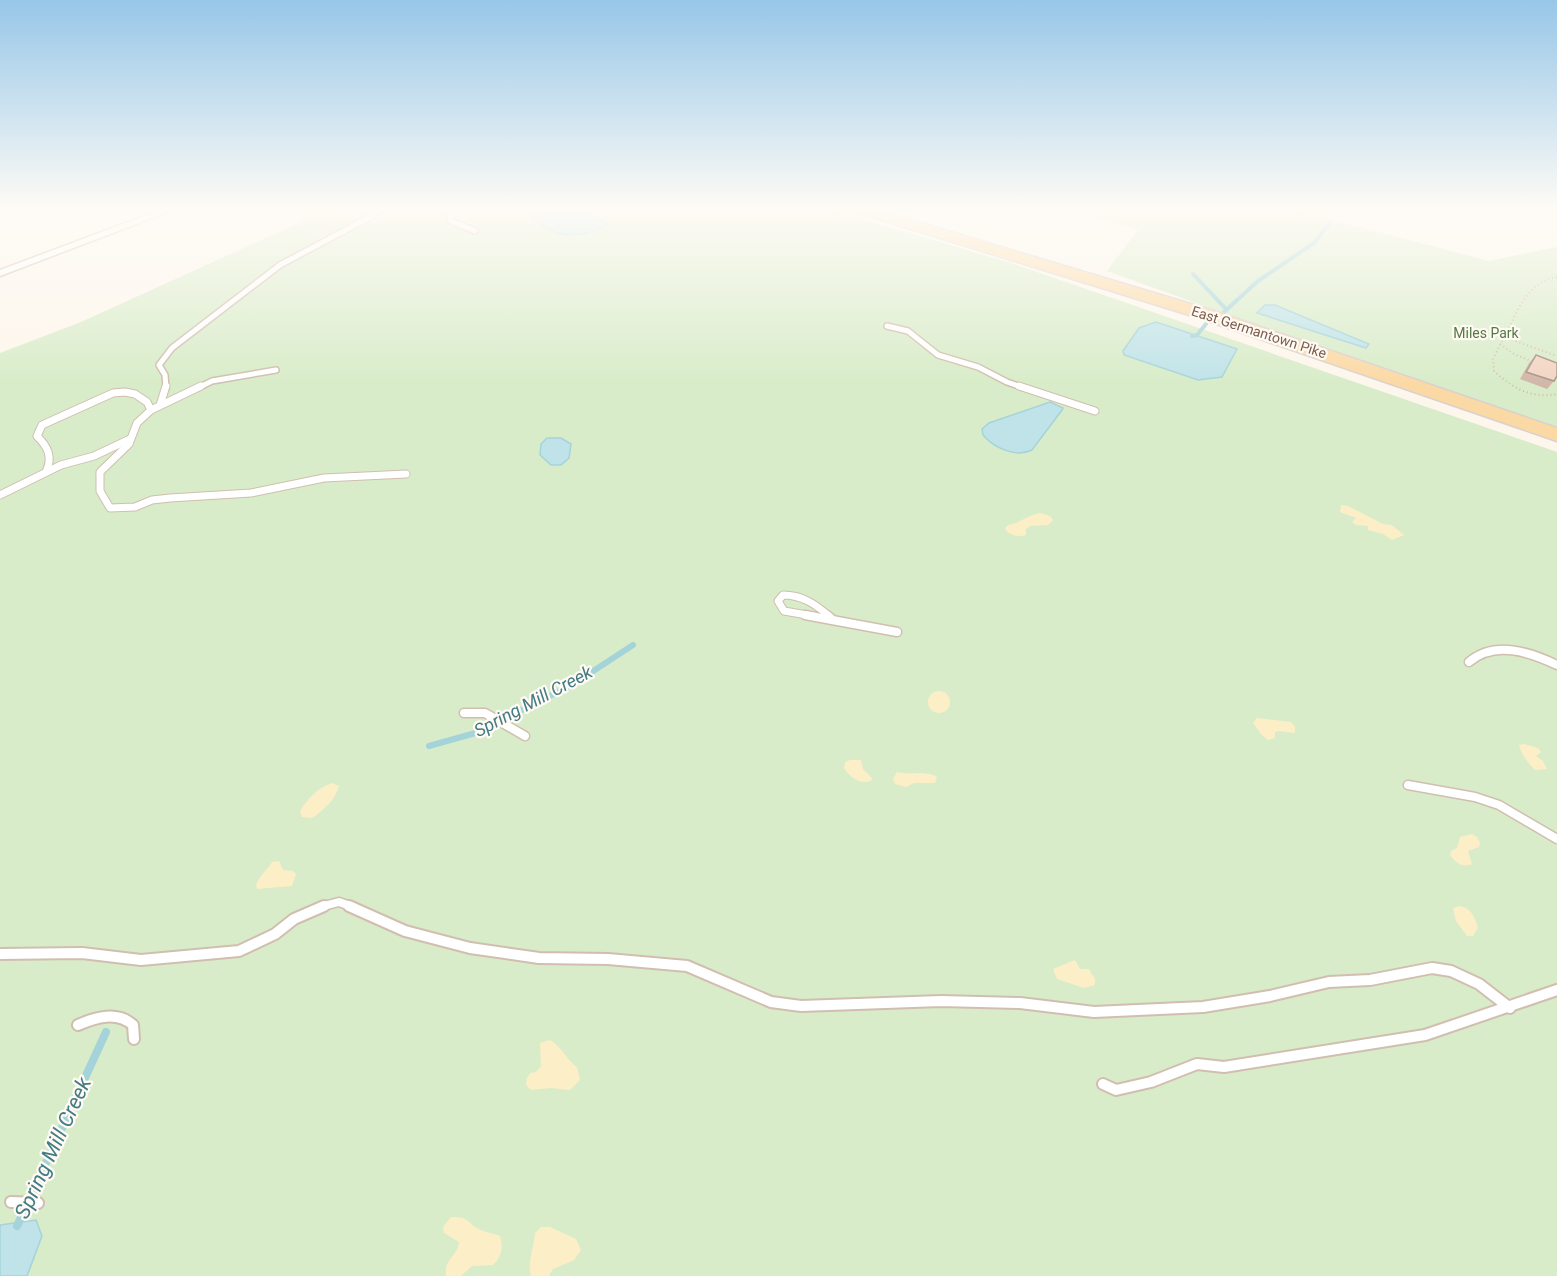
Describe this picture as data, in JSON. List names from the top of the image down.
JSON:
{
  "streets": {
    "main road": ["East Germantown Pike"]
  },
  "water": ["Spring Mill Creek"],
  "parks": ["Miles Park"]
}
